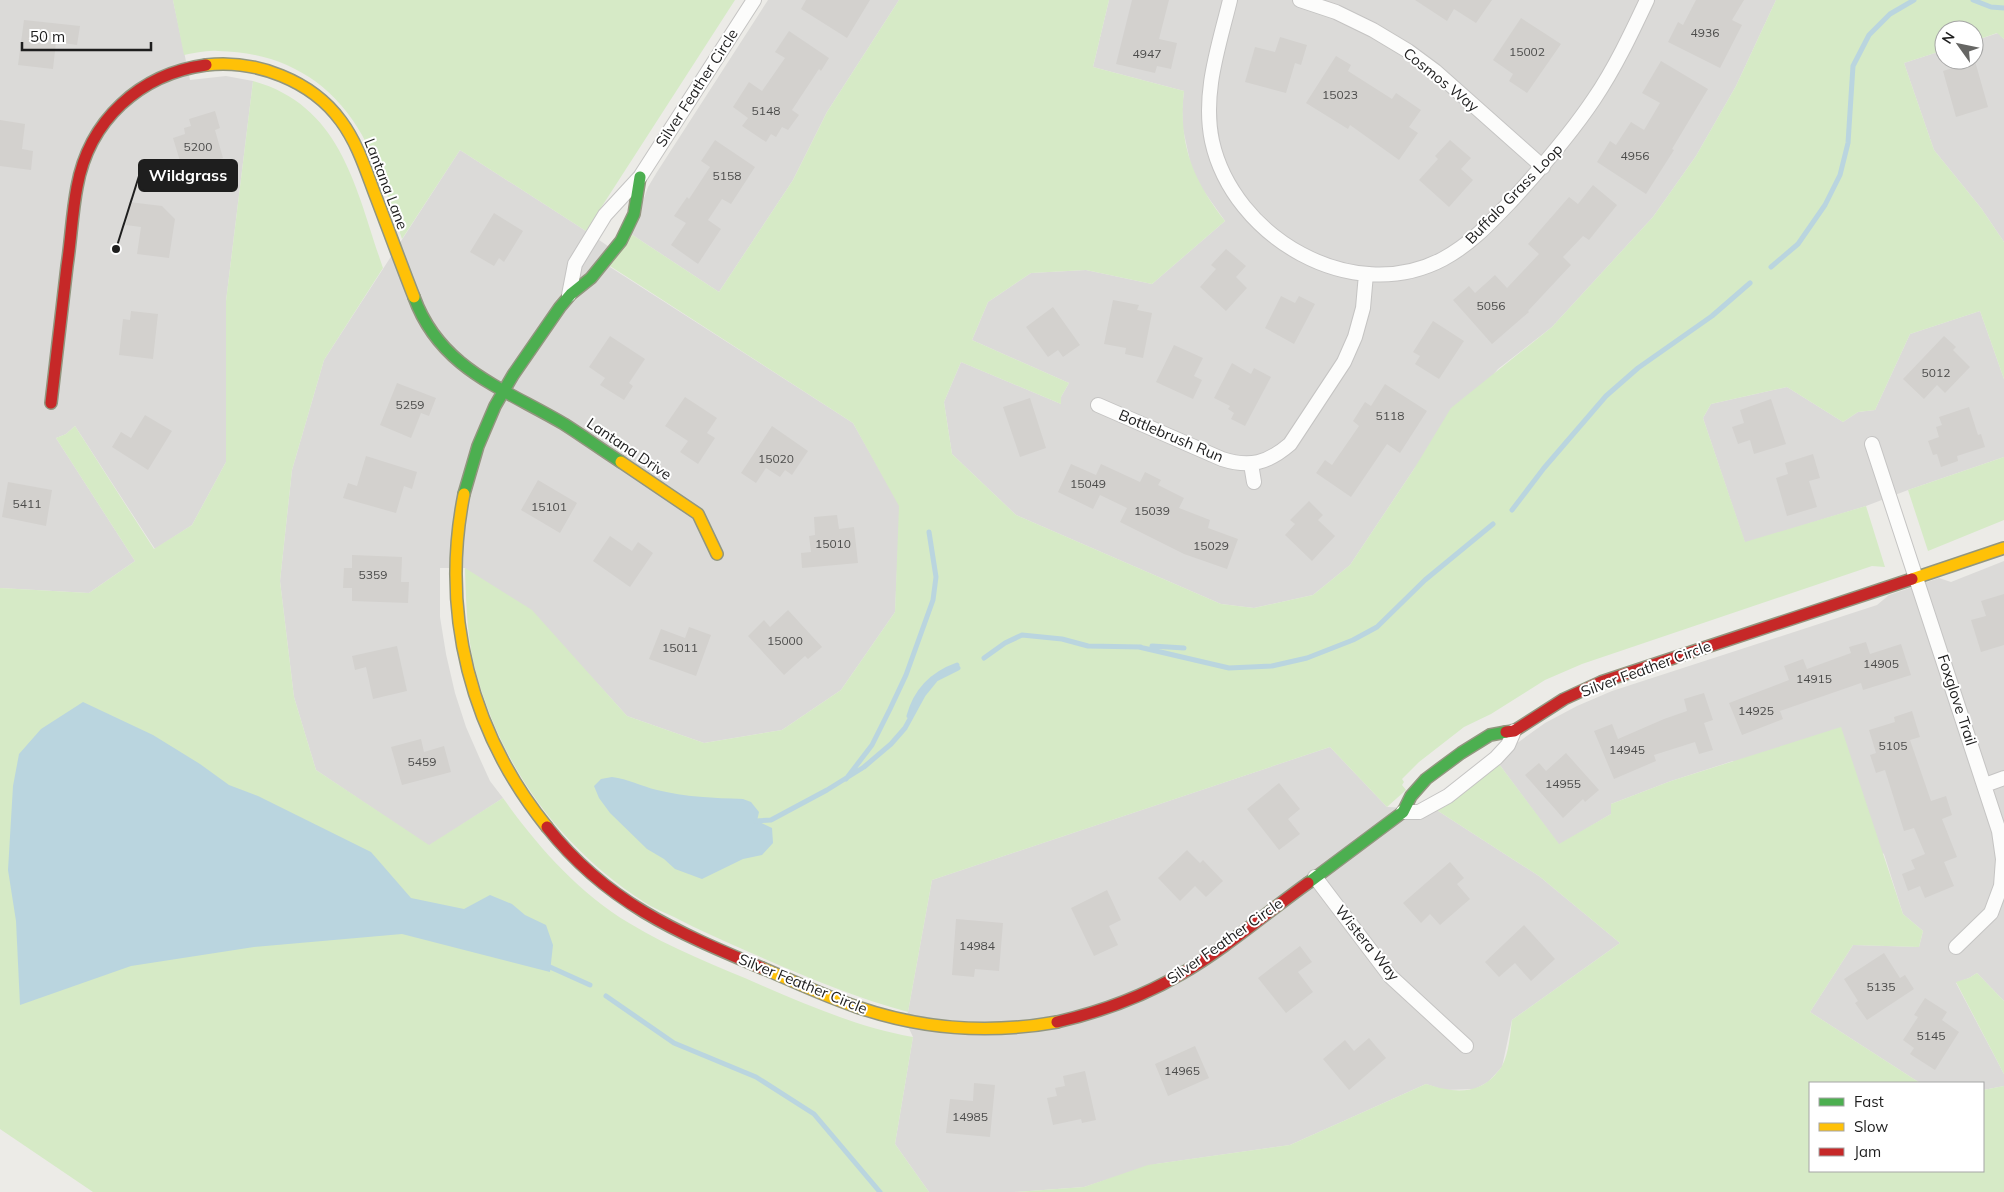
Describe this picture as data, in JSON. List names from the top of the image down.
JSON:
{
  "streets": {
    "street": [
      "Cosmos Way",
      "Silver Feather Circle",
      "Lantana Lane",
      "Buffalo Grass Loop",
      "Bottlebrush Run",
      "Lantana Drive",
      "Foxglove Trail",
      "Wistera Way"
    ]
  },
  "crossings": [
    ["Cosmos Way", "Buffalo Grass Loop"],
    ["Silver Feather Circle", "Lantana Lane"],
    ["Silver Feather Circle", "Lantana Drive"],
    ["Silver Feather Circle", "Foxglove Trail"],
    ["Silver Feather Circle", "Wistera Way"],
    ["Lantana Lane", "Lantana Drive"],
    ["Buffalo Grass Loop", "Bottlebrush Run"]
  ],
  "places": ["Wildgrass"],
  "house_numbers": [
    "4936",
    "15002",
    "4947",
    "15023",
    "5148",
    "5200",
    "4956",
    "5158",
    "5056",
    "5012",
    "5259",
    "5118",
    "15020",
    "15049",
    "5411",
    "15101",
    "15039",
    "15010",
    "15029",
    "5359",
    "15000",
    "15011",
    "14905",
    "14915",
    "14925",
    "5105",
    "14945",
    "5459",
    "14955",
    "14984",
    "5135",
    "5145",
    "14965",
    "14985"
  ],
  "legend": ["Fast", "Slow", "Jam"],
  "scale_bar": "50 m",
  "north": "top left"
}
